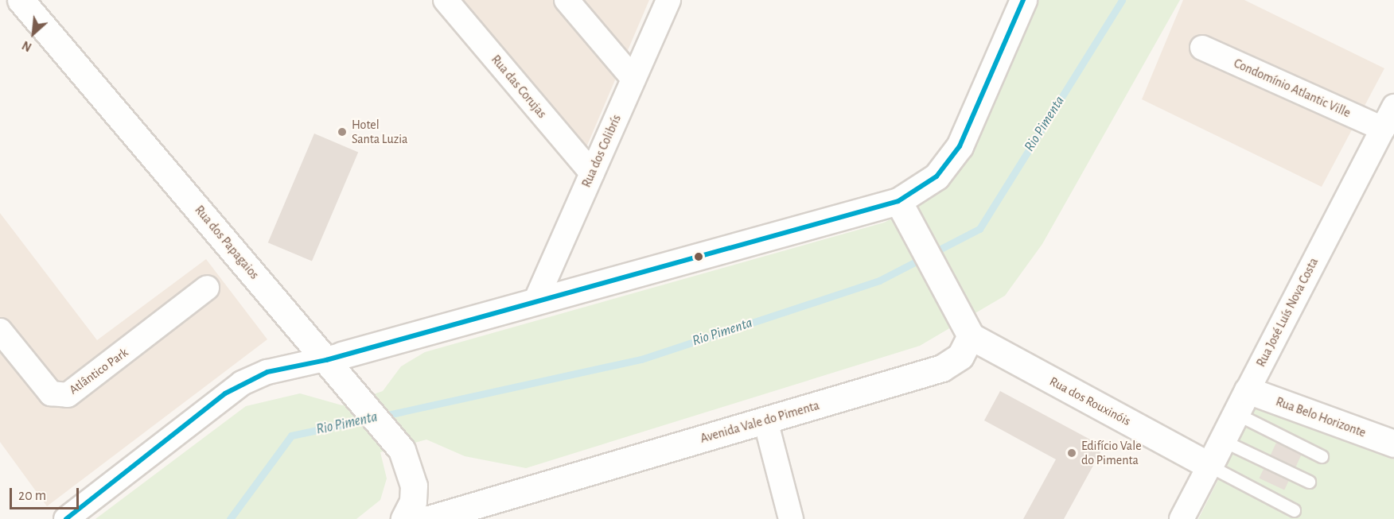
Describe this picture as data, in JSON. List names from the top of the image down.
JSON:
{
  "streets": {
    "street": [
      "Rua das Corujas",
      "Condomínio Atlantic Ville",
      "Rua dos Colibrís",
      "Rua dos Papagaios",
      "Rua José Luís Nova Costa",
      "Atlântico Park",
      "Rua dos Rouxinóis",
      "Rua Belo Horizonte",
      "Avenida Vale do Pimenta"
    ]
  },
  "crossings": [
    ["Rua das Corujas", "Rua dos Colibrís"],
    ["Condomínio Atlantic Ville", "Rua José Luís Nova Costa"],
    ["Rua José Luís Nova Costa", "Rua dos Rouxinóis"],
    ["Rua José Luís Nova Costa", "Rua Belo Horizonte"],
    ["Rua dos Rouxinóis", "Avenida Vale do Pimenta"]
  ],
  "water": ["Rio Pimenta"],
  "places": ["Hotel Santa Luzia", "Edifício Vale do Pimenta"],
  "scale_bar": "20 m",
  "north": "bottom left"
}
